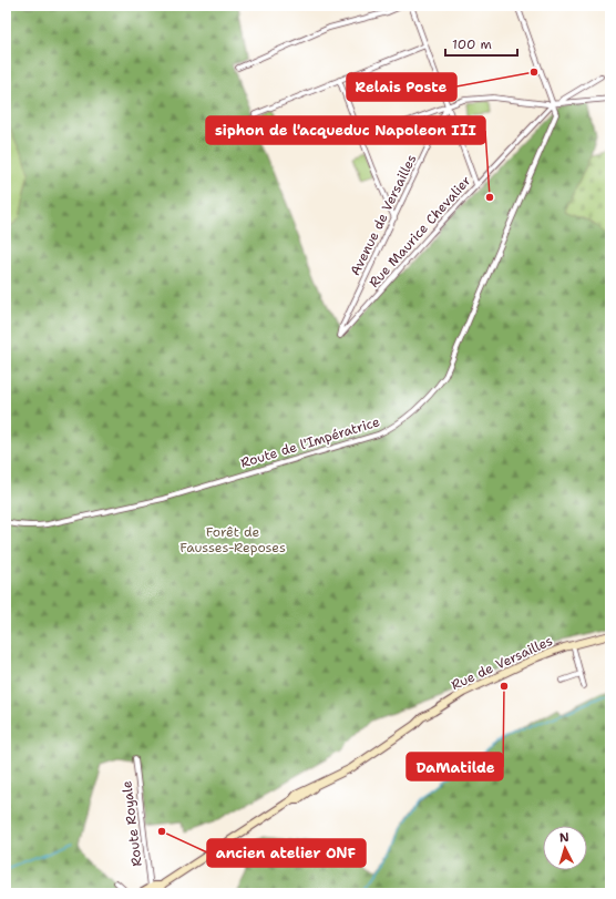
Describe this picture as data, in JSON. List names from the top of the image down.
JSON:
{
  "streets": {
    "main road": ["Rue de Versailles"],
    "street": [
      "Avenue de Versailles",
      "Rue Maurice Chevalier",
      "Route de l'Impératrice",
      "Route Royale"
    ]
  },
  "crossings": [
    ["Avenue de Versailles", "Rue Maurice Chevalier"],
    ["Rue Maurice Chevalier", "Route de l'Impératrice"]
  ],
  "parks": ["Forêt de Fausses-Reposes"],
  "places": [
    "Relais Poste",
    "siphon de l'acqueduc Napoleon III",
    "DaMatilde",
    "ancien atelier ONF"
  ],
  "scale_bar": "100 m",
  "north": "top"
}
